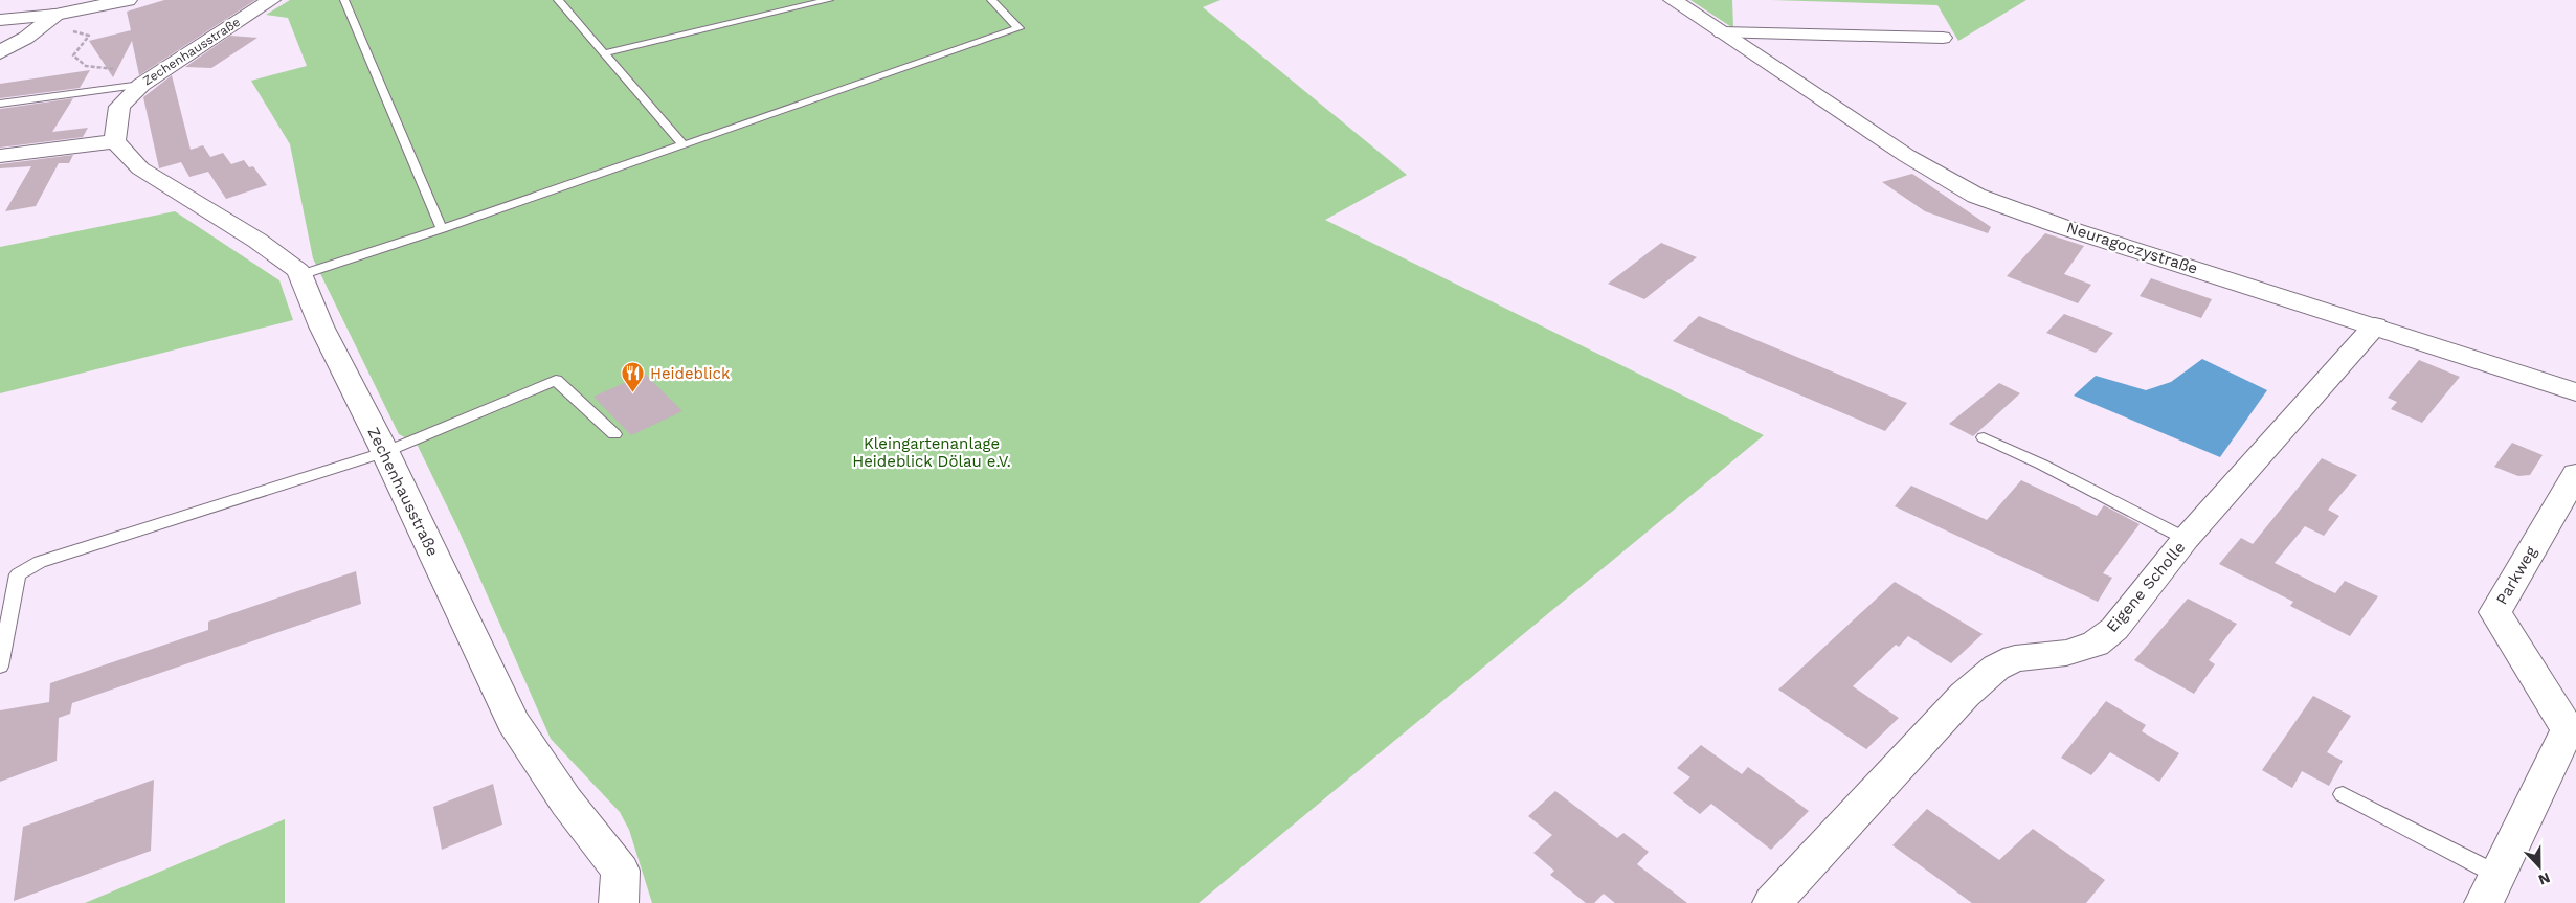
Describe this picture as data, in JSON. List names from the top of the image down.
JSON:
{
  "streets": {
    "street": [
      "Zechenhausstraße",
      "Neuragoczystraße",
      "Parkweg",
      "Eigene Scholle"
    ]
  },
  "crossings": [
    ["Neuragoczystraße", "Eigene Scholle"]
  ],
  "parks": ["Kleingartenanlage Heideblick Dölau e.V."],
  "places": {
    "restaurant": ["Heideblick"]
  },
  "north": "bottom"
}
